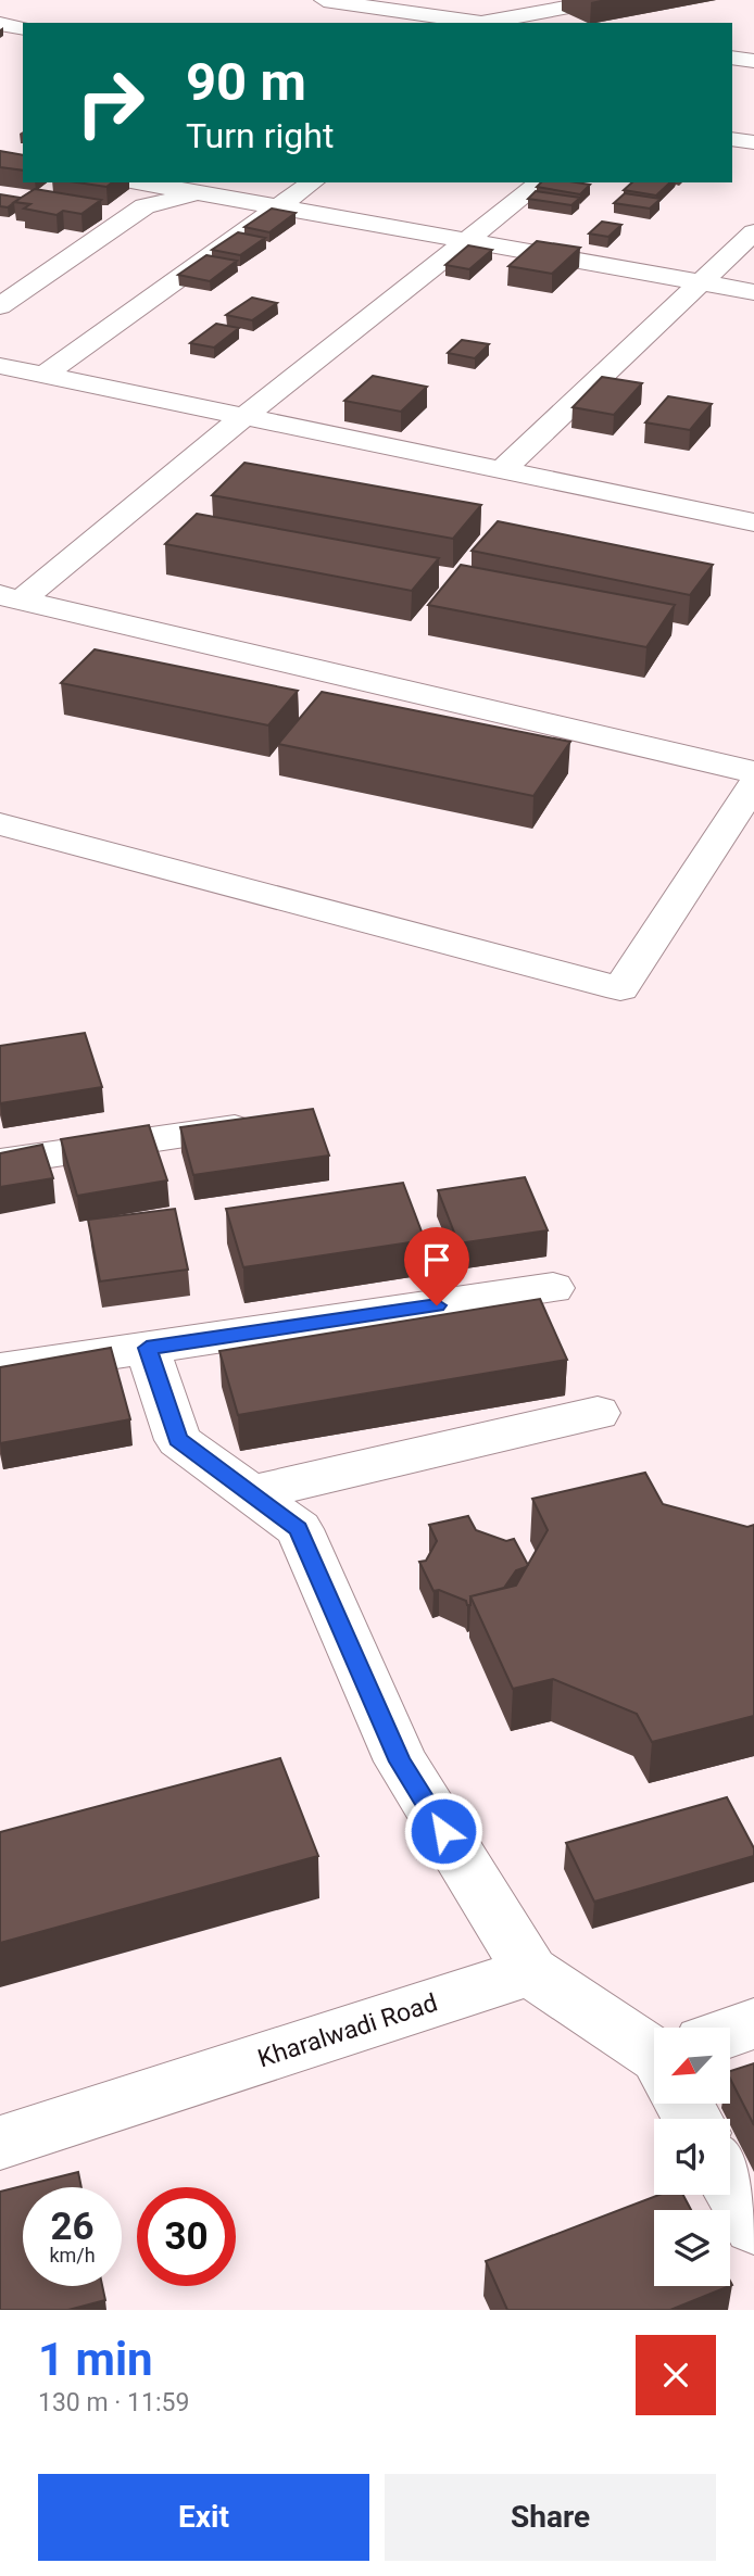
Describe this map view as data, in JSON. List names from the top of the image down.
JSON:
{
  "streets": {
    "street": ["Kharalwadi Road"]
  },
  "north": "bottom left",
  "page": {
    "turn": ["90 m", "Turn right"],
    "speed": "26 km/h",
    "limit": "30",
    "heading": ["1 min", "130 m · 11:59"],
    "buttons": ["Exit", "Share"]
  }
}
